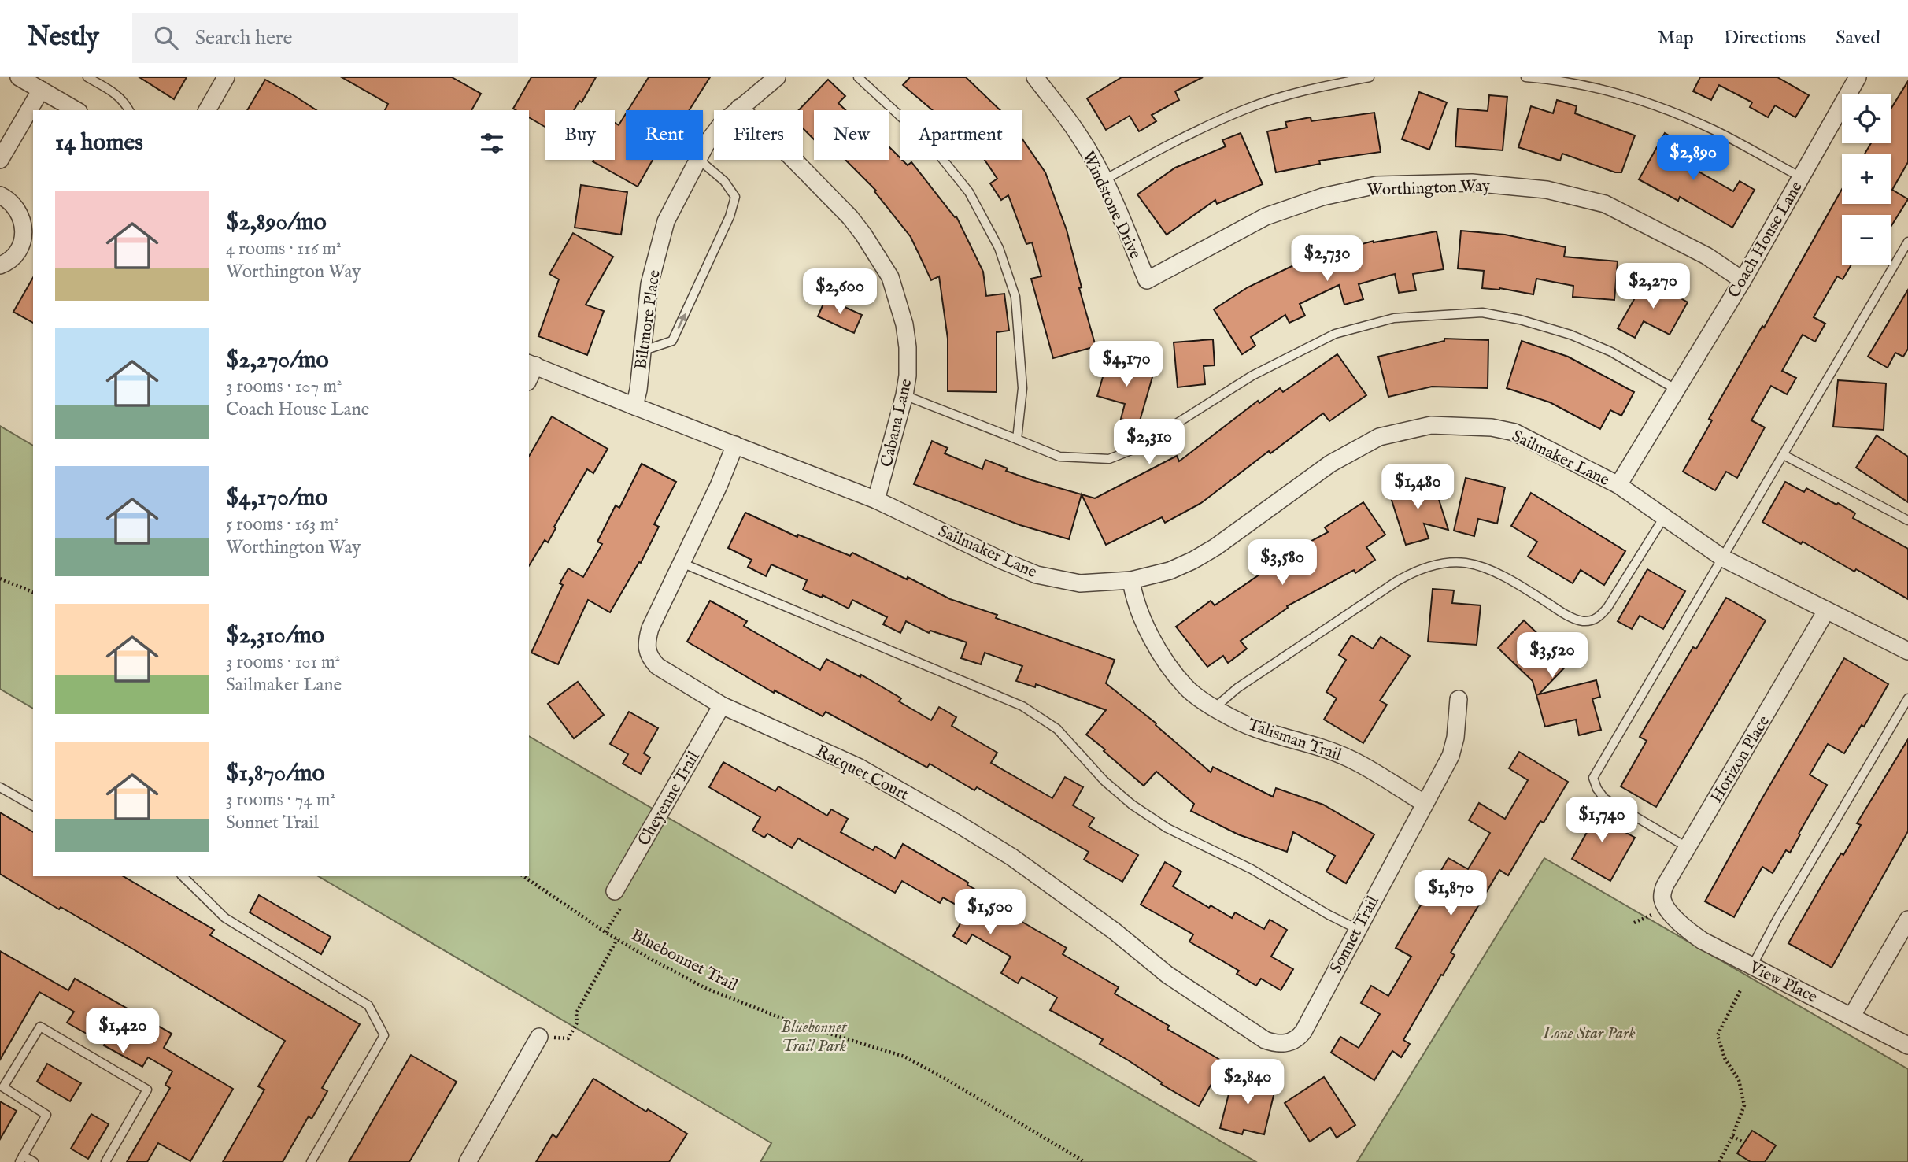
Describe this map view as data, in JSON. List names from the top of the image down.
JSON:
{
  "streets": {
    "street": [
      "Worthington Way",
      "Windstone Drive",
      "Coach House Lane",
      "Biltmore Place",
      "Cabana Lane",
      "Sailmaker Lane",
      "Talisman Trail",
      "Horizon Place",
      "Racquet Court",
      "Cheyenne Trail",
      "Sonnet Trail",
      "View Place"
    ],
    "path": ["Bluebonnet Trail"]
  },
  "crossings": [
    ["Worthington Way", "Windstone Drive"],
    ["Worthington Way", "Coach House Lane"],
    ["Coach House Lane", "Sailmaker Lane"],
    ["Biltmore Place", "Cabana Lane"],
    ["Biltmore Place", "Sailmaker Lane"],
    ["Cabana Lane", "Sailmaker Lane"],
    ["Sailmaker Lane", "Talisman Trail"],
    ["Sailmaker Lane", "Horizon Place"],
    ["Sailmaker Lane", "Racquet Court"],
    ["Talisman Trail", "Sonnet Trail"],
    ["Horizon Place", "View Place"],
    ["Racquet Court", "Cheyenne Trail"],
    ["Racquet Court", "Sonnet Trail"]
  ],
  "parks": ["Bluebonnet Trail Park", "Lone Star Park"],
  "page": {
    "header": "Nestly",
    "search": "Search here",
    "nav": ["Map", "Directions", "Saved"],
    "map_buttons": ["+", "−"],
    "chip": [
      "Buy",
      "Rent",
      "Filters",
      "New",
      "Apartment"
    ],
    "heading": "14 homes",
    "price": [
      "$2,890",
      "$2,730",
      "$2,270",
      "$2,600",
      "$4,170",
      "$2,310",
      "$1,480",
      "$3,580",
      "$3,520",
      "$1,740",
      "$1,870",
      "$1,500",
      "$1,420",
      "$2,840"
    ],
    "list": [
      {
        "name": "$2,890/mo",
        "note": "4 rooms · 116 m² · Worthington Way"
      },
      {
        "name": "$2,270/mo",
        "note": "3 rooms · 107 m² · Coach House Lane"
      },
      {
        "name": "$4,170/mo",
        "note": "5 rooms · 163 m² · Worthington Way"
      },
      {
        "name": "$2,310/mo",
        "note": "3 rooms · 101 m² · Sailmaker Lane"
      },
      {
        "name": "$1,870/mo",
        "note": "3 rooms · 74 m² · Sonnet Trail"
      }
    ]
  }
}
